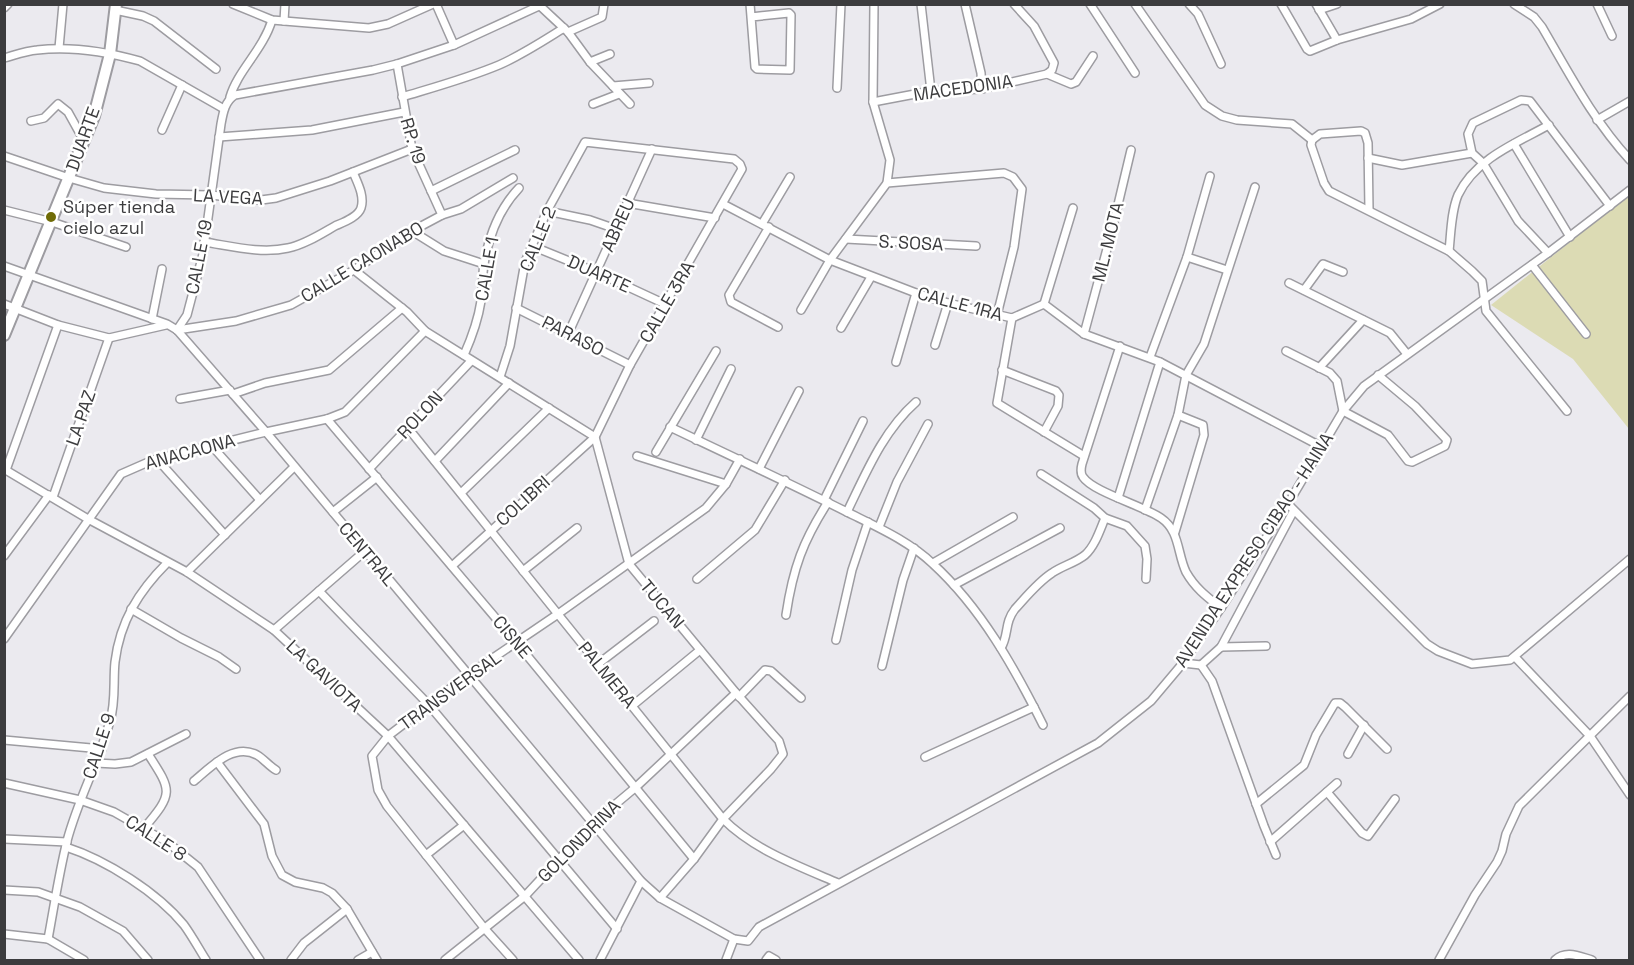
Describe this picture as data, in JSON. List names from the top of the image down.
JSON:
{
  "streets": {
    "street": [
      "MACEDONIA",
      "DUARTE",
      "RP. 19",
      "LA VEGA",
      "ABREU",
      "CALLE 2",
      "ML. MOTA",
      "S. SOSA",
      "CALLE 19",
      "CALLE CAONABO",
      "CALLE 1",
      "CALLE 3RA",
      "CALLE 1RA",
      "PARASO",
      "ROLON",
      "LA PAZ",
      "ANACAONA",
      "COLIBRI",
      "AVENIDA EXPRESO CIBAO - HAINA",
      "CENTRAL",
      "TUCAN",
      "CISNE",
      "PALMERA",
      "LA GAVIOTA",
      "TRANSVERSAL",
      "CALLE 9",
      "CALLE 8",
      "GOLONDRINA"
    ]
  },
  "crossings": [
    ["DUARTE", "LA VEGA"],
    ["DUARTE", "ABREU"],
    ["DUARTE", "CALLE 2"],
    ["DUARTE", "CALLE 3RA"],
    ["DUARTE", "CENTRAL"],
    ["RP. 19", "LA VEGA"],
    ["RP. 19", "CALLE CAONABO"],
    ["LA VEGA", "CALLE 19"],
    ["ABREU", "CALLE 2"],
    ["ABREU", "CALLE 3RA"],
    ["ABREU", "PARASO"],
    ["CALLE 2", "CALLE 3RA"],
    ["CALLE 2", "PARASO"],
    ["CALLE 19", "CALLE CAONABO"],
    ["CALLE 19", "CENTRAL"],
    ["CALLE CAONABO", "CENTRAL"],
    ["CALLE 3RA", "CALLE 1RA"],
    ["CALLE 3RA", "PARASO"],
    ["CALLE 3RA", "COLIBRI"],
    ["CALLE 3RA", "TUCAN"],
    ["ROLON", "CISNE"],
    ["ROLON", "PALMERA"],
    ["LA PAZ", "LA GAVIOTA"],
    ["ANACAONA", "CENTRAL"],
    ["ANACAONA", "CISNE"],
    ["ANACAONA", "LA GAVIOTA"],
    ["COLIBRI", "TUCAN"],
    ["COLIBRI", "CISNE"],
    ["COLIBRI", "PALMERA"],
    ["AVENIDA EXPRESO CIBAO - HAINA", "CENTRAL"],
    ["AVENIDA EXPRESO CIBAO - HAINA", "PALMERA"],
    ["CENTRAL", "TUCAN"],
    ["CENTRAL", "TRANSVERSAL"],
    ["CENTRAL", "GOLONDRINA"],
    ["TUCAN", "CISNE"],
    ["TUCAN", "PALMERA"],
    ["TUCAN", "TRANSVERSAL"],
    ["TUCAN", "GOLONDRINA"],
    ["CISNE", "TRANSVERSAL"],
    ["CISNE", "GOLONDRINA"],
    ["PALMERA", "TRANSVERSAL"],
    ["PALMERA", "GOLONDRINA"],
    ["LA GAVIOTA", "TRANSVERSAL"],
    ["LA GAVIOTA", "CALLE 9"],
    ["LA GAVIOTA", "GOLONDRINA"],
    ["CALLE 9", "CALLE 8"]
  ],
  "places": ["Súper tienda cielo azul"]
}
